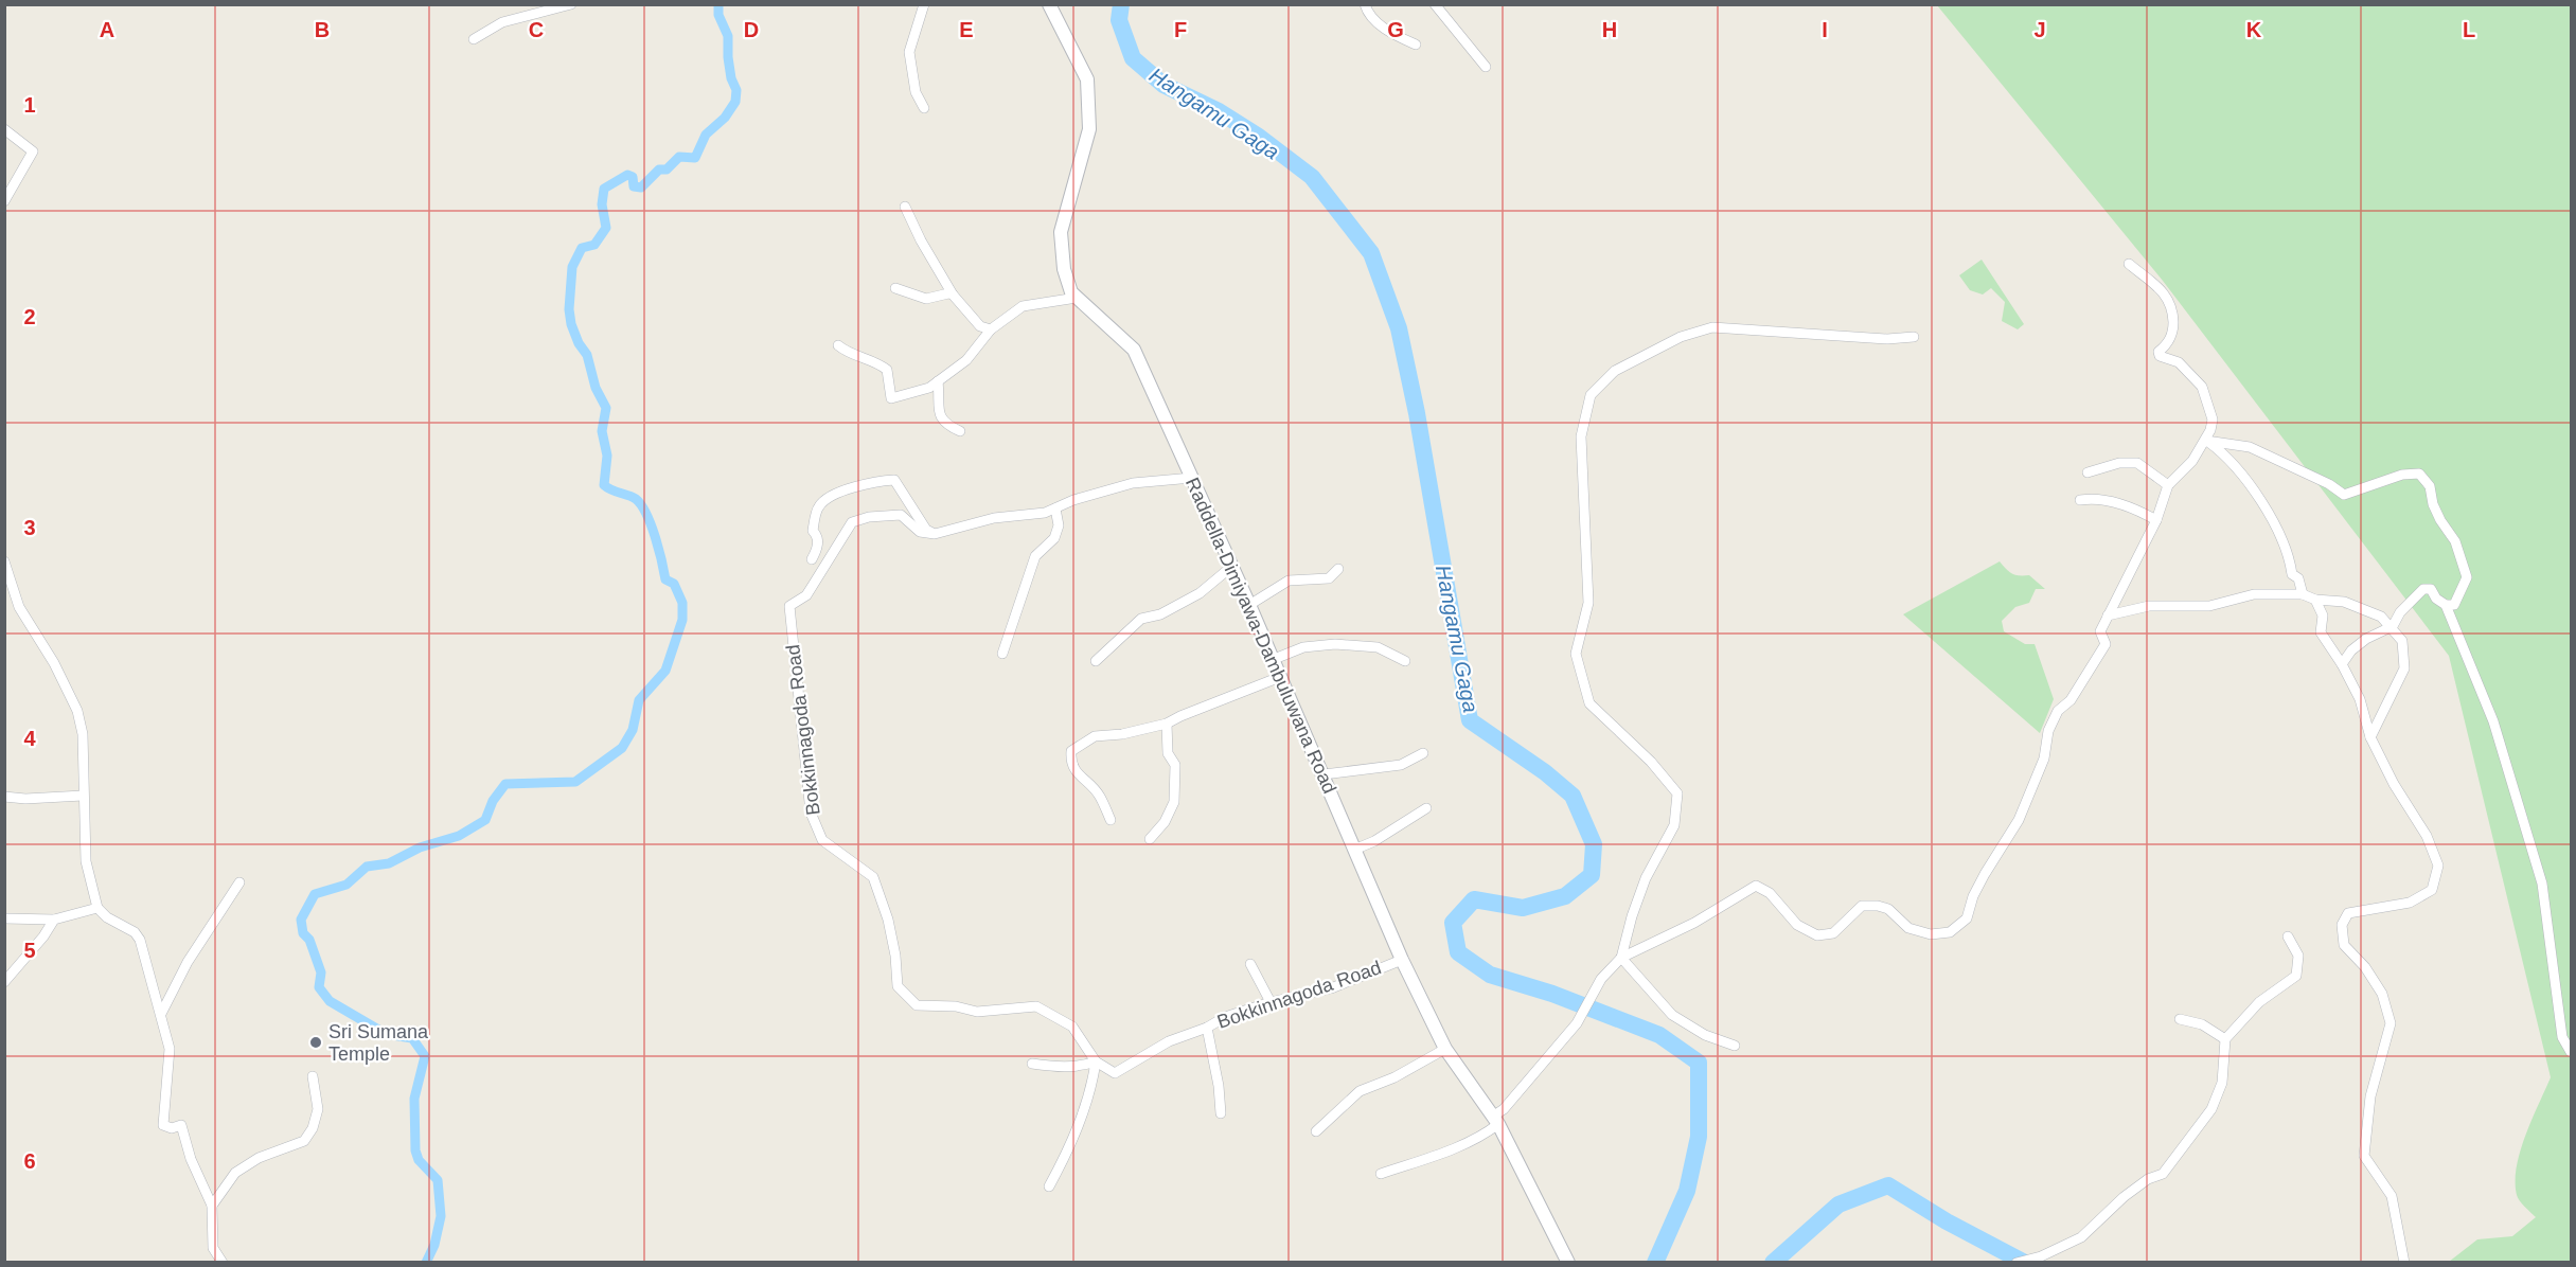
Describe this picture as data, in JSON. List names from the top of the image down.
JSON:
{
  "streets": {
    "street": ["Raddella-Dimiyawa-Dambuluwana Road", "Bokkinnagoda Road"]
  },
  "crossings": [
    ["Raddella-Dimiyawa-Dambuluwana Road", "Bokkinnagoda Road"]
  ],
  "water": ["Hangamu Gaga"],
  "places": ["Sri Sumana Temple"],
  "grid": {
    "columns": [
      "A",
      "B",
      "C",
      "D",
      "E",
      "F",
      "G",
      "H",
      "I",
      "J",
      "K",
      "L"
    ],
    "rows": [
      "1",
      "2",
      "3",
      "4",
      "5",
      "6"
    ]
  }
}
